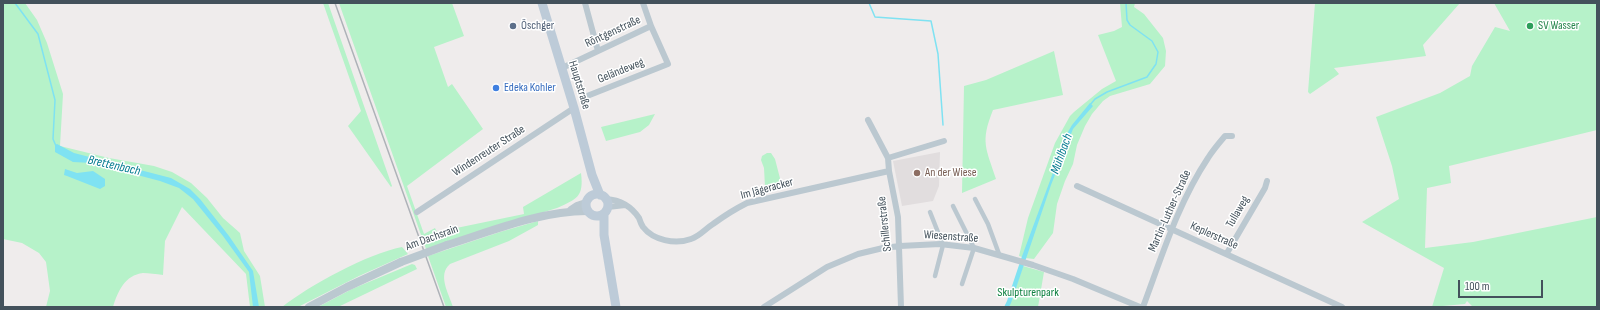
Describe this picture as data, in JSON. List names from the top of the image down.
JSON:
{
  "streets": {
    "main road": ["Hauptstraße"],
    "street": [
      "Röntgenstraße",
      "Geländeweg",
      "Windenreuter Straße",
      "Im Jägeracker",
      "Martin-Luther-Straße",
      "Tullaweg",
      "Schillerstraße",
      "Keplerstraße",
      "Wiesenstraße",
      "Am Dachsrain"
    ]
  },
  "crossings": [
    ["Röntgenstraße", "Geländeweg"],
    ["Röntgenstraße", "Hauptstraße"],
    ["Hauptstraße", "Windenreuter Straße"],
    ["Hauptstraße", "Im Jägeracker"],
    ["Hauptstraße", "Am Dachsrain"],
    ["Im Jägeracker", "Schillerstraße"],
    ["Im Jägeracker", "Am Dachsrain"],
    ["Martin-Luther-Straße", "Keplerstraße"],
    ["Martin-Luther-Straße", "Wiesenstraße"],
    ["Tullaweg", "Keplerstraße"],
    ["Schillerstraße", "Wiesenstraße"]
  ],
  "water": ["Mühlbach", "Brettenbach"],
  "parks": ["Skulpturenpark"],
  "places": [
    "Öschger",
    "SV Wasser",
    "Edeka Kohler",
    "An der Wiese"
  ],
  "scale_bar": "100 m"
}
